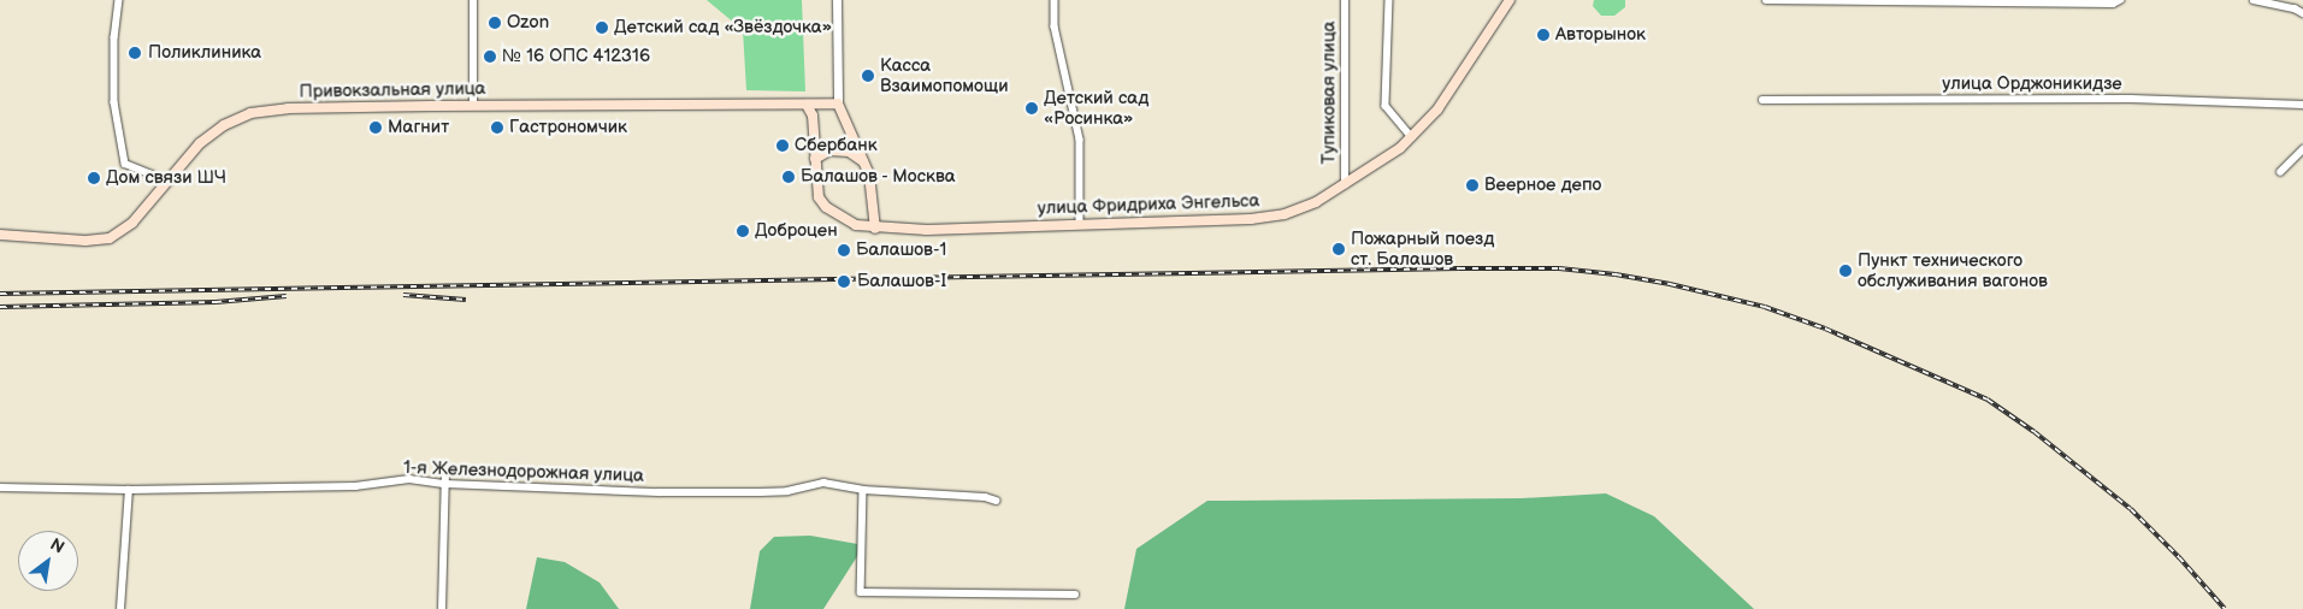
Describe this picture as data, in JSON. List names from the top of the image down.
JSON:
{
  "streets": {
    "main road": ["Привокзальная улица", "улица Фридриха Энгельса"],
    "street": ["улица Орджоникидзе", "Тупиковая улица", "1-я Железнодорожная улица"]
  },
  "crossings": [
    ["Привокзальная улица", "улица Фридриха Энгельса"],
    ["Тупиковая улица", "улица Фридриха Энгельса"]
  ],
  "places": [
    "Ozon",
    "Детский сад «Звёздочка»",
    "Авторынок",
    "Поликлиника",
    "№ 16 ОПС 412316",
    "Касса Взаимопомощи",
    "Детский сад «Росинка»",
    "Магнит",
    "Гастрономчик",
    "Сбербанк",
    "Балашов - Москва",
    "Дом связи ШЧ",
    "Веерное депо",
    "Доброцен",
    "Пожарный поезд ст. Балашов",
    "Балашов-1",
    "Пункт технического обслуживания вагонов",
    "Балашов-I"
  ],
  "north": "top right"
}
